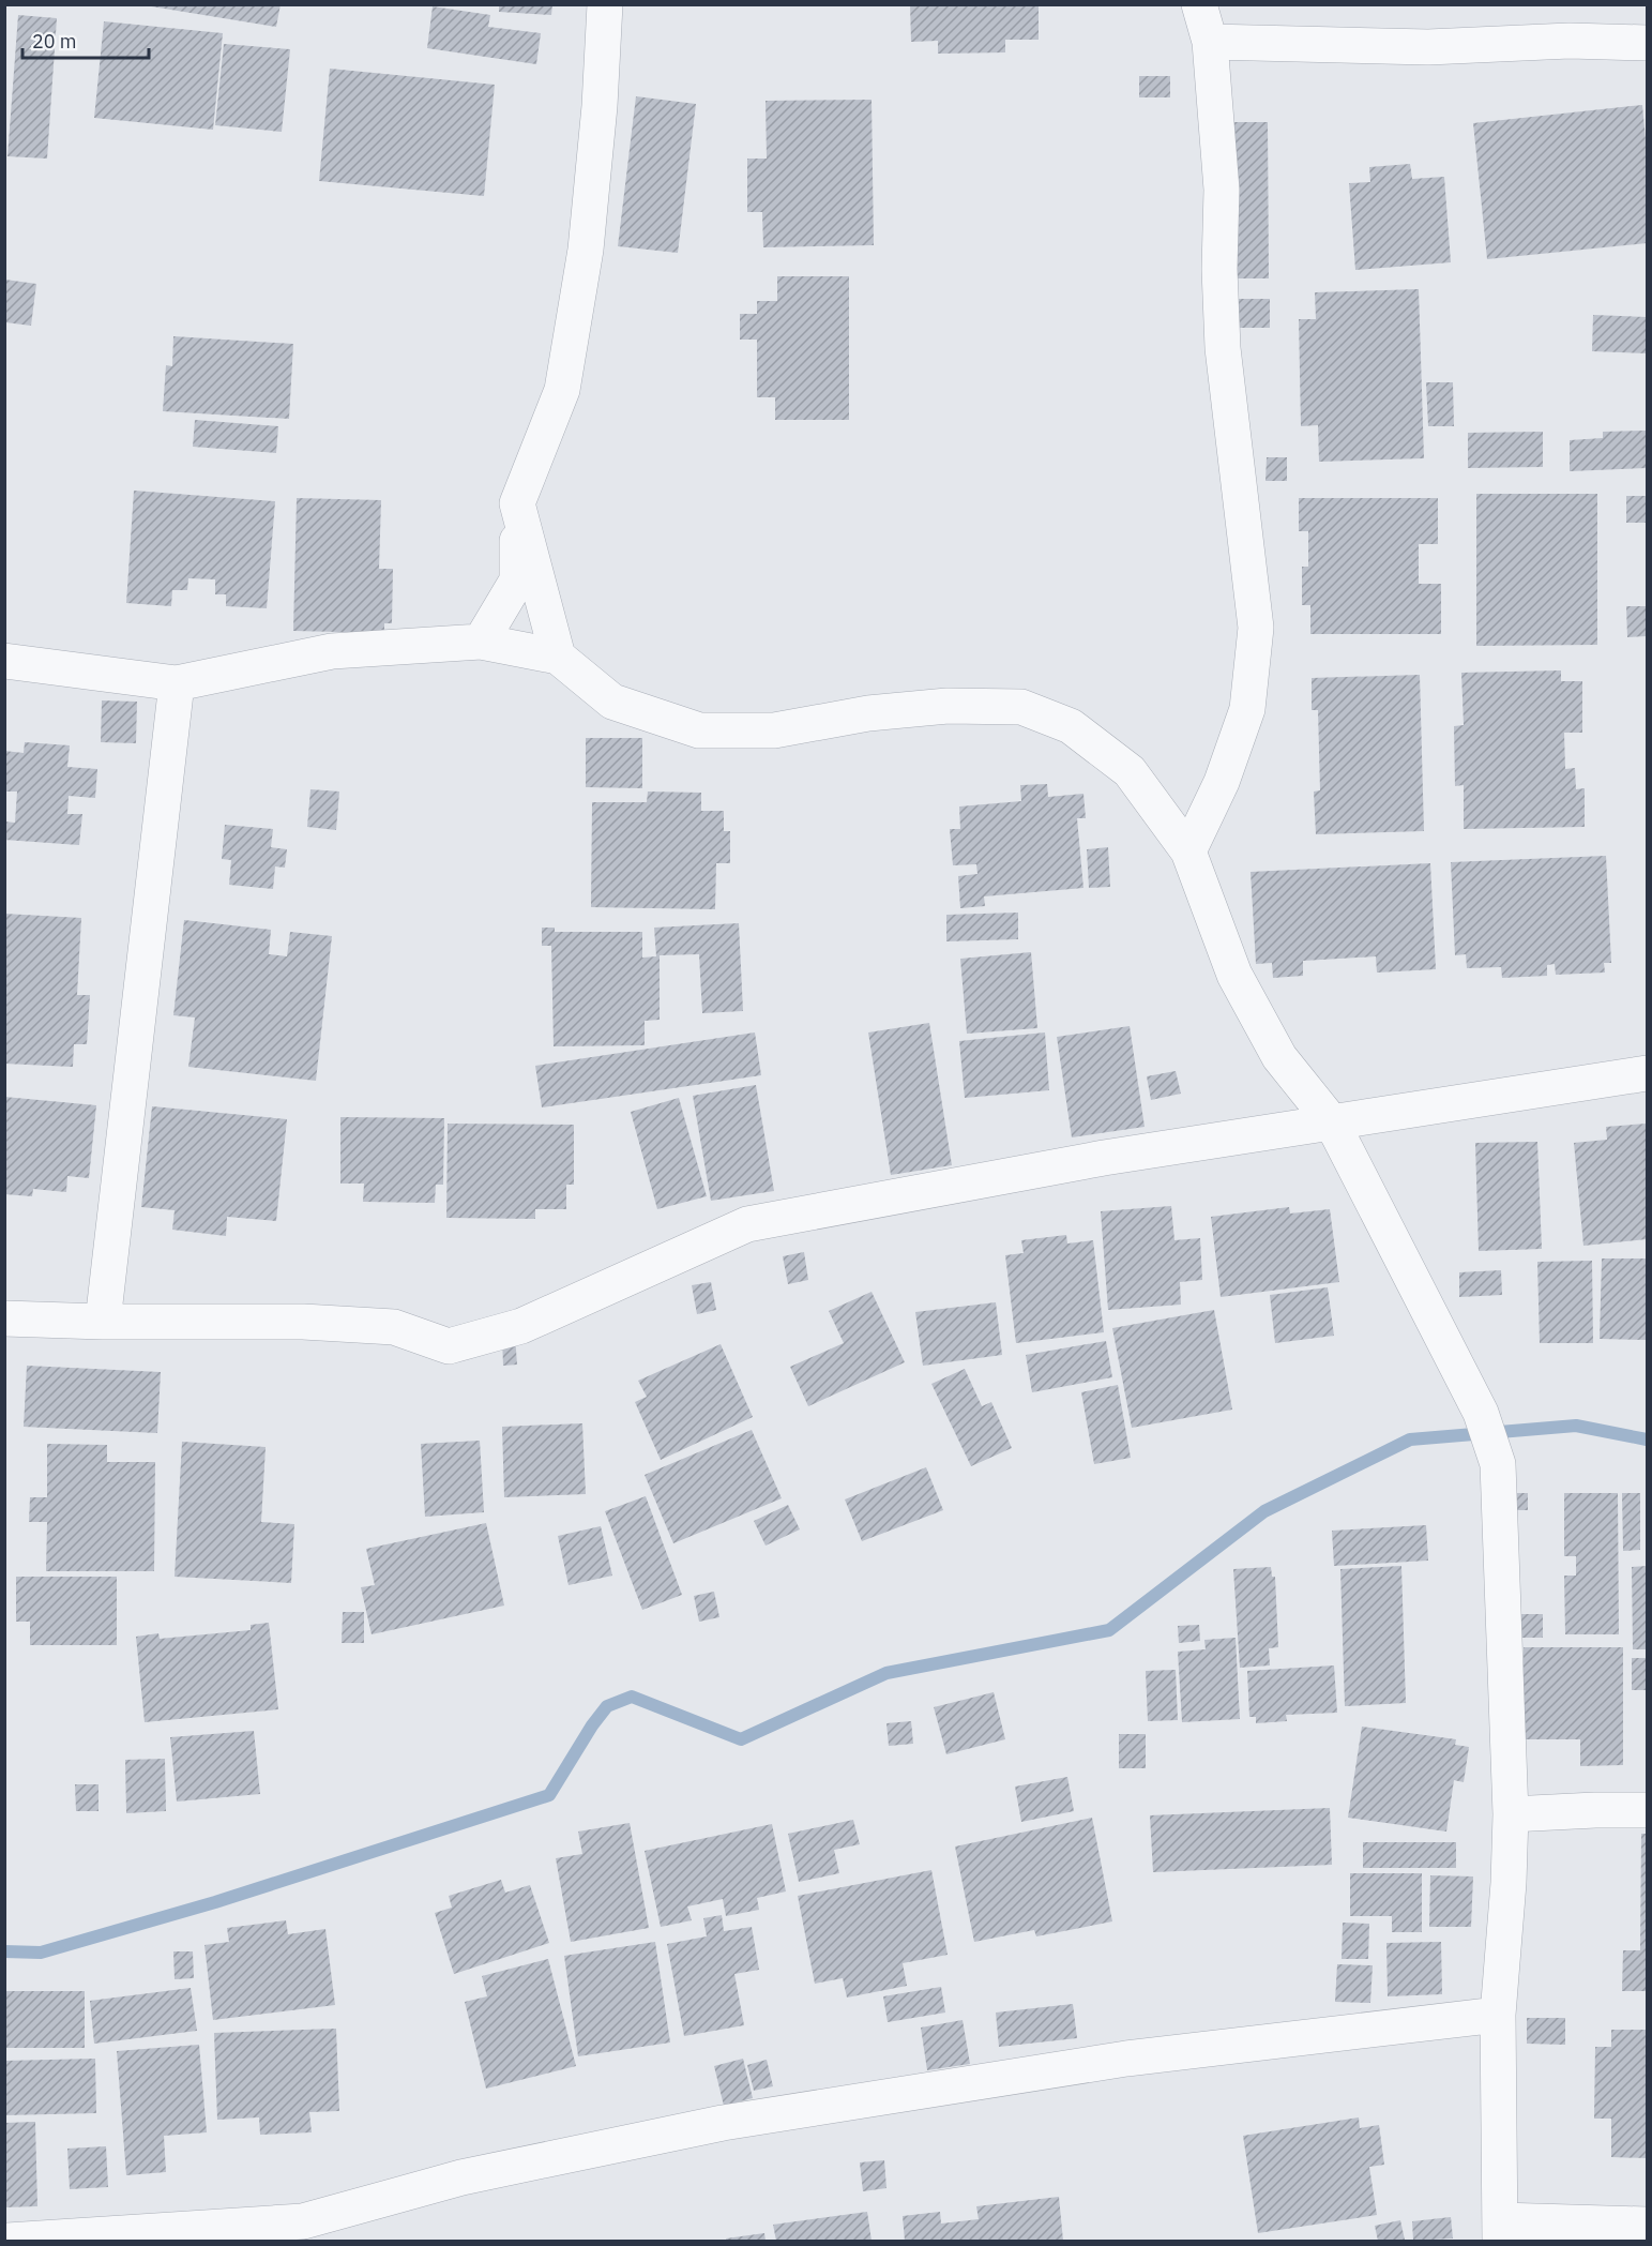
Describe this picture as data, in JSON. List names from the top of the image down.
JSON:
{
  "scale_bar": "20 m"
}
